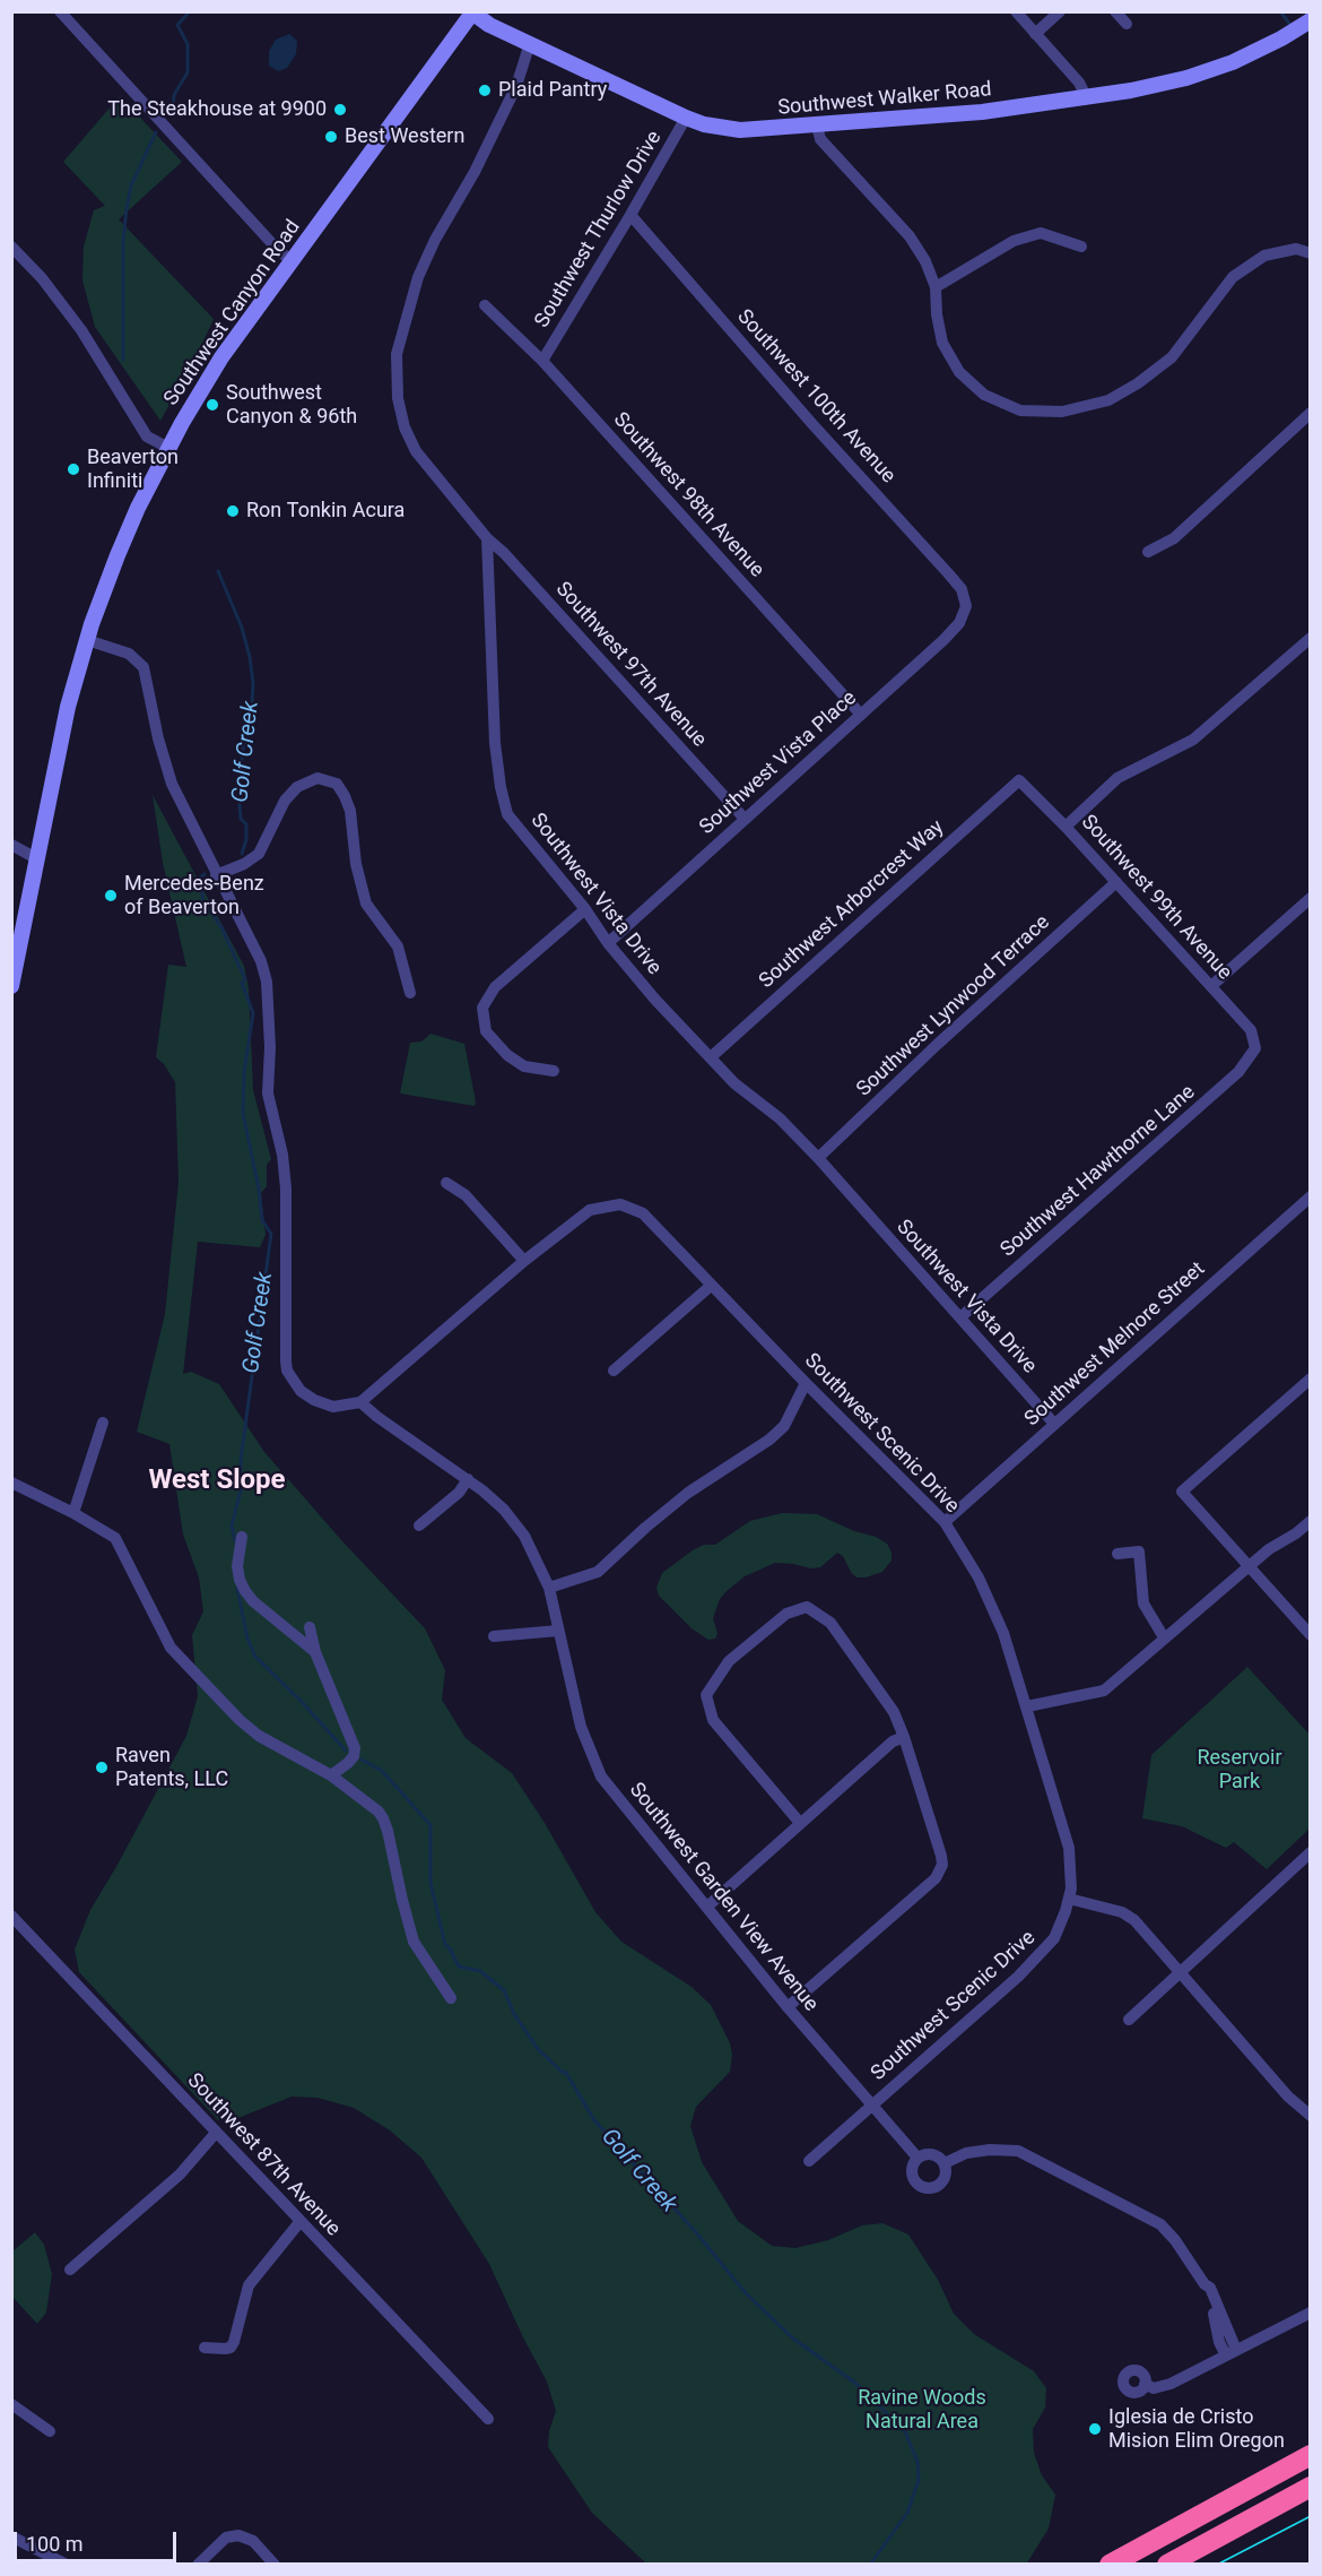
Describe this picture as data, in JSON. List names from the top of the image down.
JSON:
{
  "streets": {
    "main road": ["Southwest Walker Road", "Southwest Canyon Road"],
    "street": [
      "Southwest Thurlow Drive",
      "Southwest 100th Avenue",
      "Southwest 98th Avenue",
      "Southwest 97th Avenue",
      "Southwest Vista Place",
      "Southwest Vista Drive",
      "Southwest 99th Avenue",
      "Southwest Arborcrest Way",
      "Southwest Lynwood Terrace",
      "Southwest Hawthorne Lane",
      "Southwest Melnore Street",
      "Southwest Scenic Drive",
      "Southwest Garden View Avenue",
      "Southwest 87th Avenue"
    ]
  },
  "crossings": [
    ["Southwest Walker Road", "Southwest Thurlow Drive"],
    ["Southwest Walker Road", "Southwest Canyon Road"],
    ["Southwest Thurlow Drive", "Southwest 100th Avenue"],
    ["Southwest Thurlow Drive", "Southwest 98th Avenue"],
    ["Southwest 100th Avenue", "Southwest Vista Place"],
    ["Southwest 98th Avenue", "Southwest Vista Place"],
    ["Southwest 97th Avenue", "Southwest Vista Place"],
    ["Southwest 97th Avenue", "Southwest Vista Drive"],
    ["Southwest Vista Place", "Southwest Vista Drive"],
    ["Southwest Vista Drive", "Southwest Arborcrest Way"],
    ["Southwest Vista Drive", "Southwest Lynwood Terrace"],
    ["Southwest Vista Drive", "Southwest Hawthorne Lane"],
    ["Southwest Vista Drive", "Southwest Melnore Street"],
    ["Southwest 99th Avenue", "Southwest Arborcrest Way"],
    ["Southwest 99th Avenue", "Southwest Lynwood Terrace"],
    ["Southwest 99th Avenue", "Southwest Hawthorne Lane"],
    ["Southwest Melnore Street", "Southwest Scenic Drive"],
    ["Southwest Scenic Drive", "Southwest Garden View Avenue"]
  ],
  "districts": ["West Slope"],
  "water": ["Golf Creek"],
  "parks": ["Reservoir Park", "Ravine Woods Natural Area"],
  "places": [
    "Plaid Pantry",
    "The Steakhouse at 9900",
    "Best Western",
    "Southwest Canyon & 96th",
    "Beaverton Infiniti",
    "Ron Tonkin Acura",
    "Mercedes-Benz of Beaverton",
    "Raven Patents, LLC",
    "Iglesia de Cristo Mision Elim Oregon"
  ],
  "scale_bar": "100 m"
}
